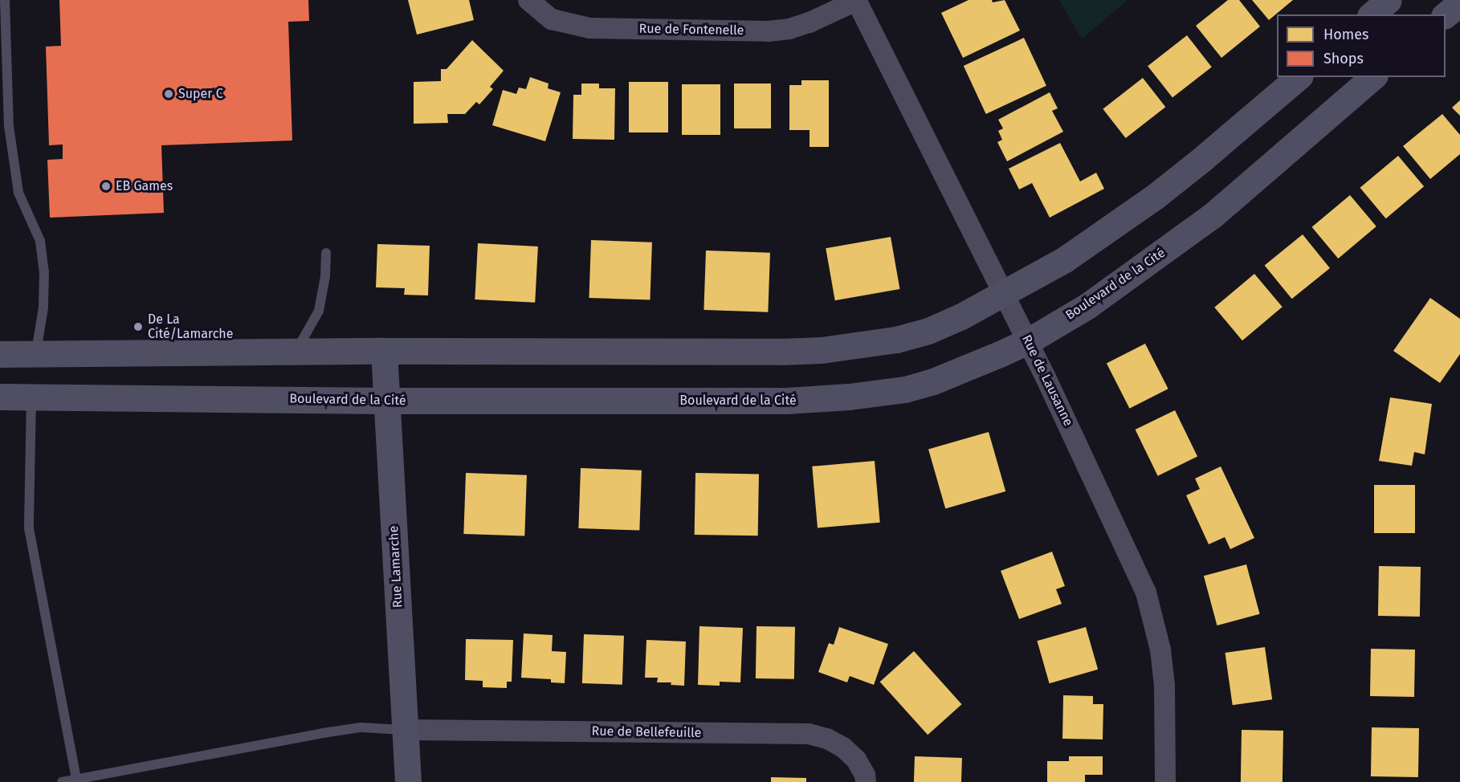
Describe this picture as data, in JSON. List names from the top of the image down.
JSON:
{
  "streets": {
    "street": [
      "Rue de Fontenelle",
      "Boulevard de la Cité",
      "Rue de Lausanne",
      "Rue Lamarche",
      "Rue de Bellefeuille"
    ]
  },
  "crossings": [
    ["Rue de Fontenelle", "Rue de Lausanne"],
    ["Boulevard de la Cité", "Rue de Lausanne"],
    ["Boulevard de la Cité", "Rue Lamarche"],
    ["Rue Lamarche", "Rue de Bellefeuille"]
  ],
  "places": ["Super C", "EB Games", "De La Cité/Lamarche"],
  "legend": ["Homes", "Shops"]
}
